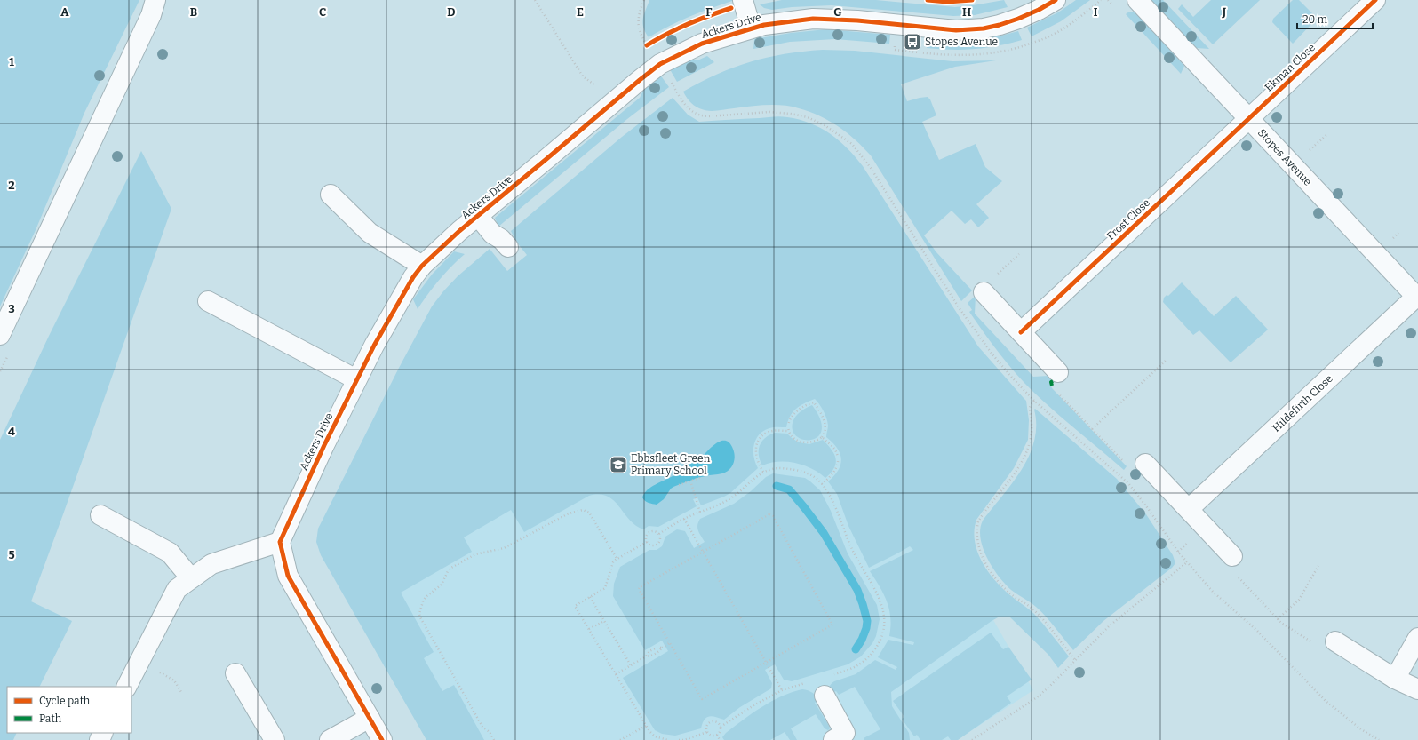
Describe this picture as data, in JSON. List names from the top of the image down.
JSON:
{
  "streets": {
    "street": [
      "Ackers Drive",
      "Ekman Close",
      "Stopes Avenue",
      "Frost Close",
      "Hildefirth Close"
    ]
  },
  "crossings": [
    ["Ekman Close", "Stopes Avenue"],
    ["Ekman Close", "Frost Close"],
    ["Stopes Avenue", "Frost Close"],
    ["Stopes Avenue", "Hildefirth Close"]
  ],
  "places": {
    "bus stop": ["Stopes Avenue"],
    "school or university": ["Ebbsfleet Green Primary School"]
  },
  "legend": ["Cycle path", "Path"],
  "scale_bar": "20 m",
  "grid": {
    "columns": [
      "A",
      "B",
      "C",
      "D",
      "E",
      "F",
      "G",
      "H",
      "I",
      "J"
    ],
    "rows": [
      "1",
      "2",
      "3",
      "4",
      "5"
    ]
  }
}
